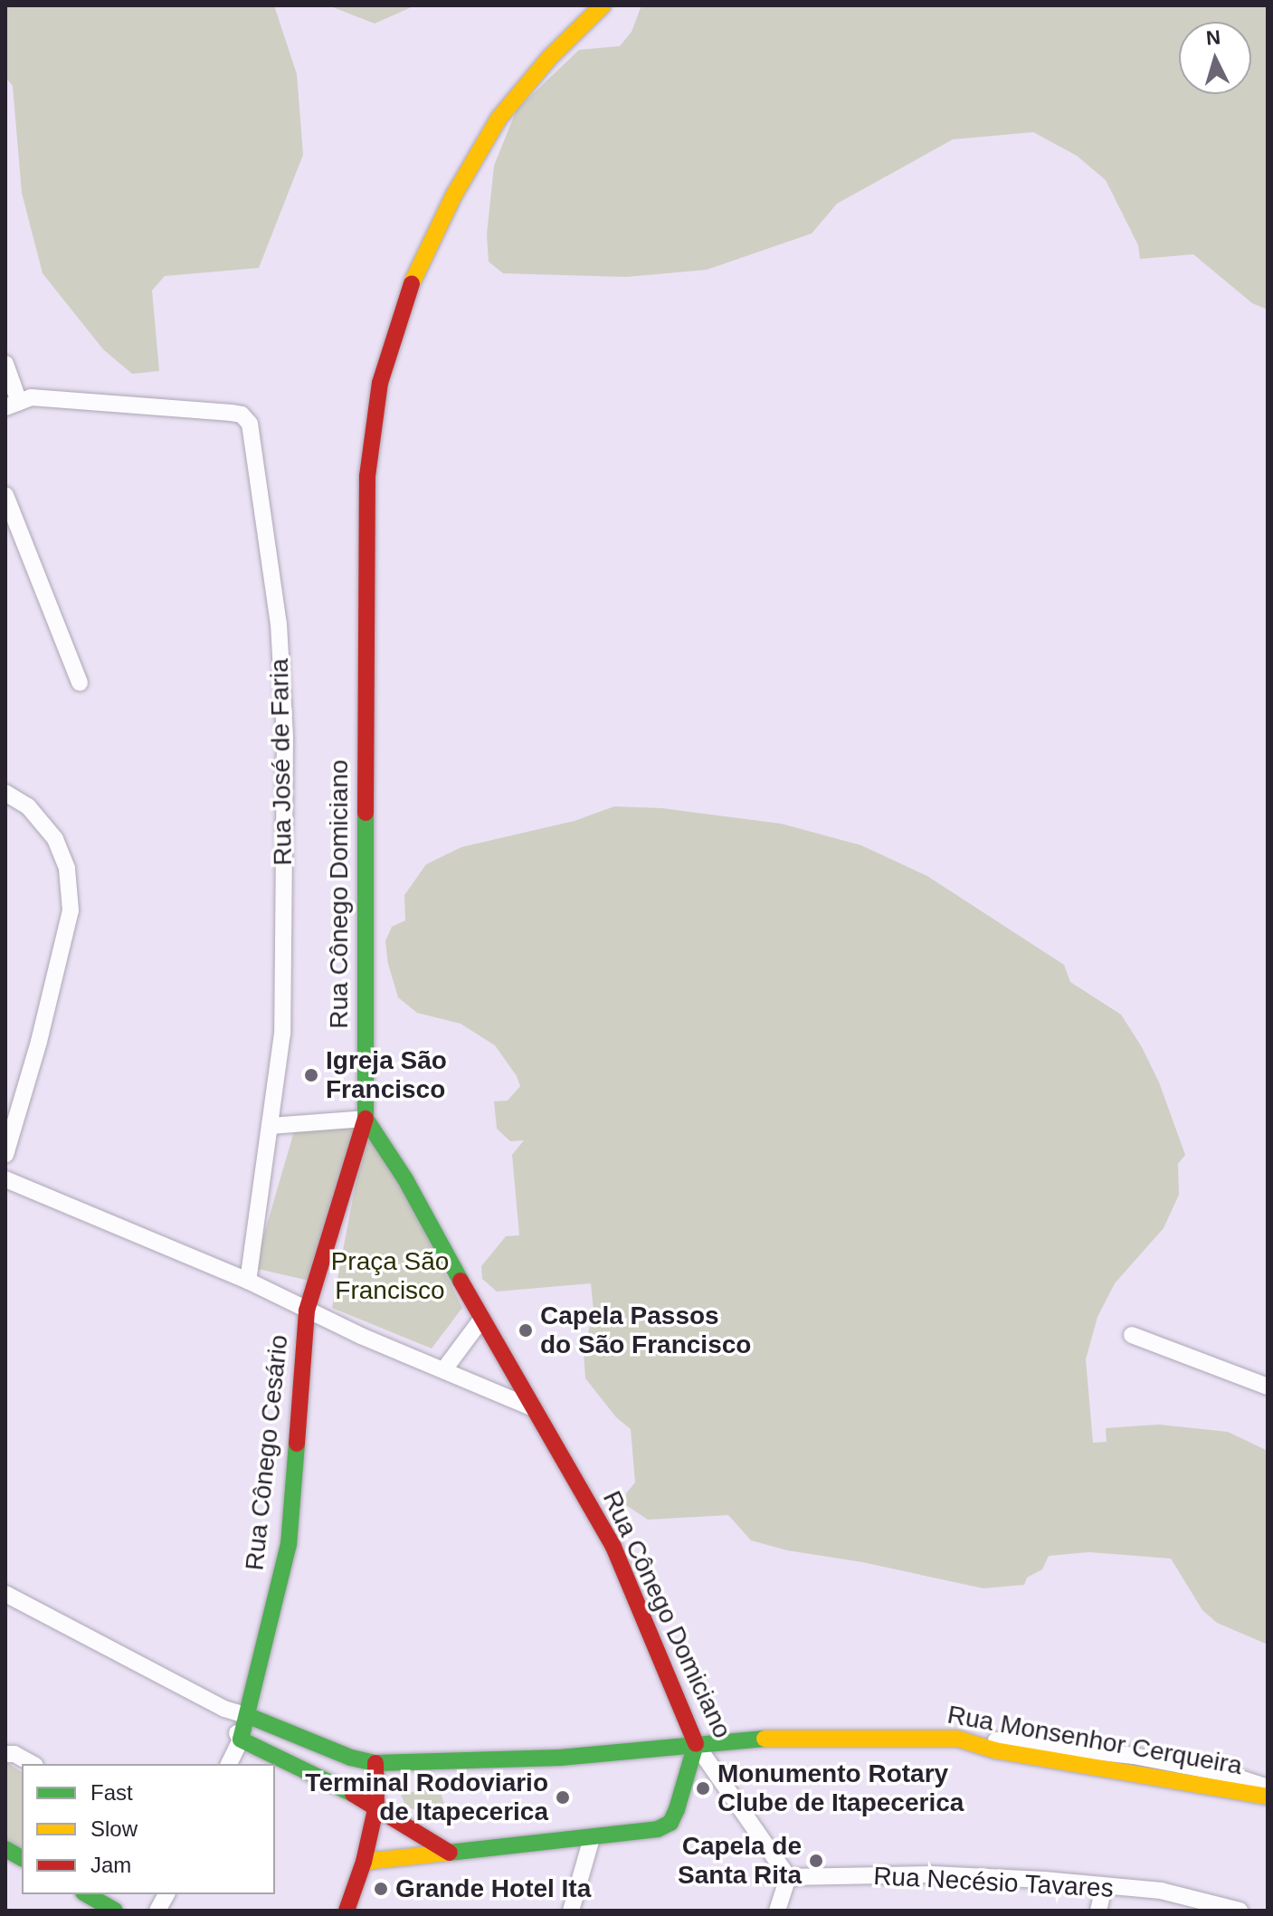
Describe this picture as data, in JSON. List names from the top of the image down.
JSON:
{
  "streets": {
    "main road": ["Rua Cônego Domiciano", "Rua Cônego Cesário", "Rua Monsenhor Cerqueira"],
    "street": ["Rua José de Faria", "Rua Necésio Tavares"]
  },
  "crossings": [
    ["Rua Cônego Domiciano", "Rua Cônego Cesário"],
    ["Rua Cônego Domiciano", "Rua Monsenhor Cerqueira"],
    ["Rua Cônego Domiciano", "Rua Necésio Tavares"],
    ["Rua Cônego Cesário", "Rua Monsenhor Cerqueira"]
  ],
  "parks": ["Praça São Francisco"],
  "places": [
    "Igreja São Francisco",
    "Capela Passos do São Francisco",
    "Monumento Rotary Clube de Itapecerica",
    "Terminal Rodoviario de Itapecerica",
    "Capela de Santa Rita",
    "Grande Hotel Ita"
  ],
  "legend": ["Fast", "Slow", "Jam"],
  "north": "top"
}
